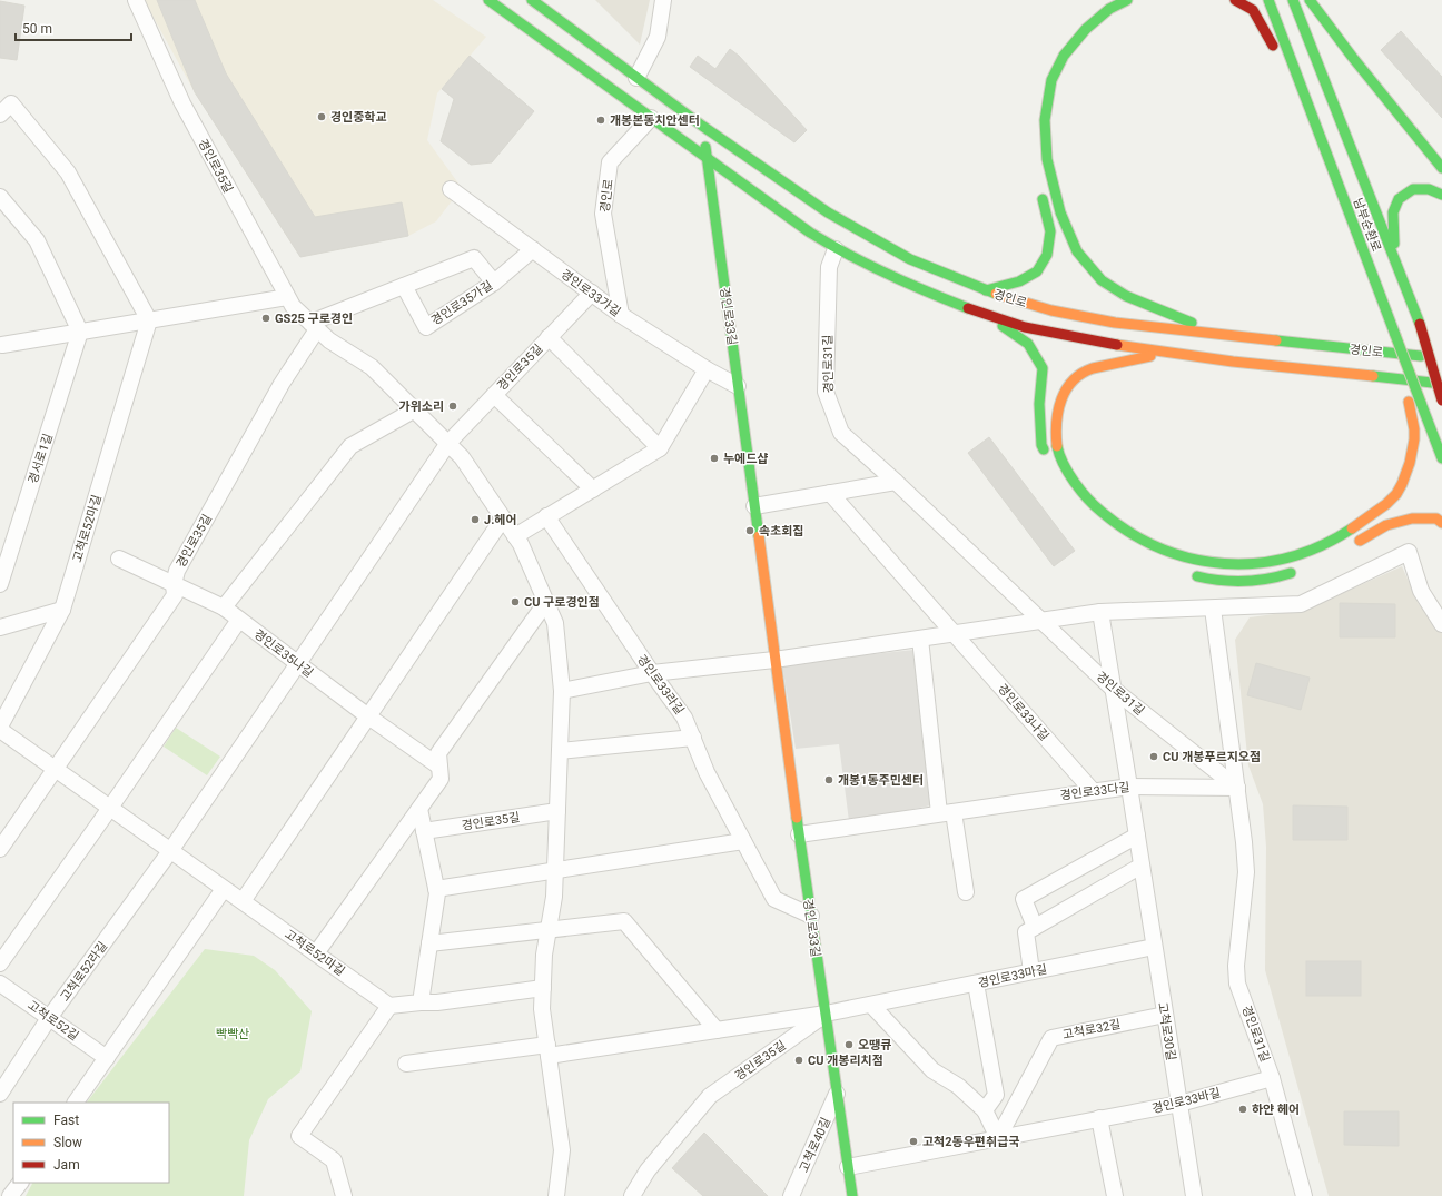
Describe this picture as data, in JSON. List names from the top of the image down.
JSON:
{
  "streets": {
    "main road": ["경인로", "남부순환로", "경인로33길"],
    "street": [
      "경인로35길",
      "경인로33가길",
      "경인로35가길",
      "경인로31길",
      "경서로1길",
      "고척로52마길",
      "경인로35나길",
      "경인로33라길",
      "경인로33나길",
      "경인로33다길",
      "고척로52라길",
      "경인로33마길",
      "고척로52길",
      "고척로32길",
      "고척로30길",
      "경인로33바길",
      "고척로40길"
    ]
  },
  "crossings": [
    ["경인로35길", "경인로33가길"],
    ["경인로35길", "경인로33길"],
    ["경인로35길", "고척로52마길"],
    ["경인로35길", "경인로35나길"],
    ["경인로35길", "고척로52라길"],
    ["경인로35길", "경인로33마길"],
    ["경인로", "경인로33가길"],
    ["경인로", "경인로33길"],
    ["경인로", "경인로31길"],
    ["경인로33가길", "경인로35가길"],
    ["경인로33가길", "경인로33길"],
    ["경인로33길", "경인로33라길"],
    ["경인로33길", "경인로33다길"],
    ["경인로33길", "경인로33마길"],
    ["경인로33길", "경인로33바길"],
    ["경인로33길", "고척로40길"],
    ["경인로31길", "경인로33다길"],
    ["경인로31길", "고척로30길"],
    ["경인로31길", "경인로33바길"],
    ["고척로52마길", "고척로52라길"],
    ["경인로33나길", "경인로33다길"],
    ["경인로33다길", "고척로30길"],
    ["고척로52라길", "고척로52길"],
    ["경인로33마길", "고척로30길"],
    ["고척로32길", "고척로30길"],
    ["고척로32길", "경인로33바길"],
    ["고척로30길", "경인로33바길"]
  ],
  "parks": ["빡빡산"],
  "places": [
    "경인중학교",
    "개봉본동치안센터",
    "GS25 구로경인",
    "가위소리",
    "누에드샵",
    "J.헤어",
    "속초회집",
    "CU 구로경인점",
    "CU 개봉푸르지오점",
    "개봉1동주민센터",
    "오땡큐",
    "CU 개봉리치점",
    "하얀 헤어",
    "고척2동우편취급국"
  ],
  "legend": ["Fast", "Slow", "Jam"],
  "scale_bar": "50 m"
}
